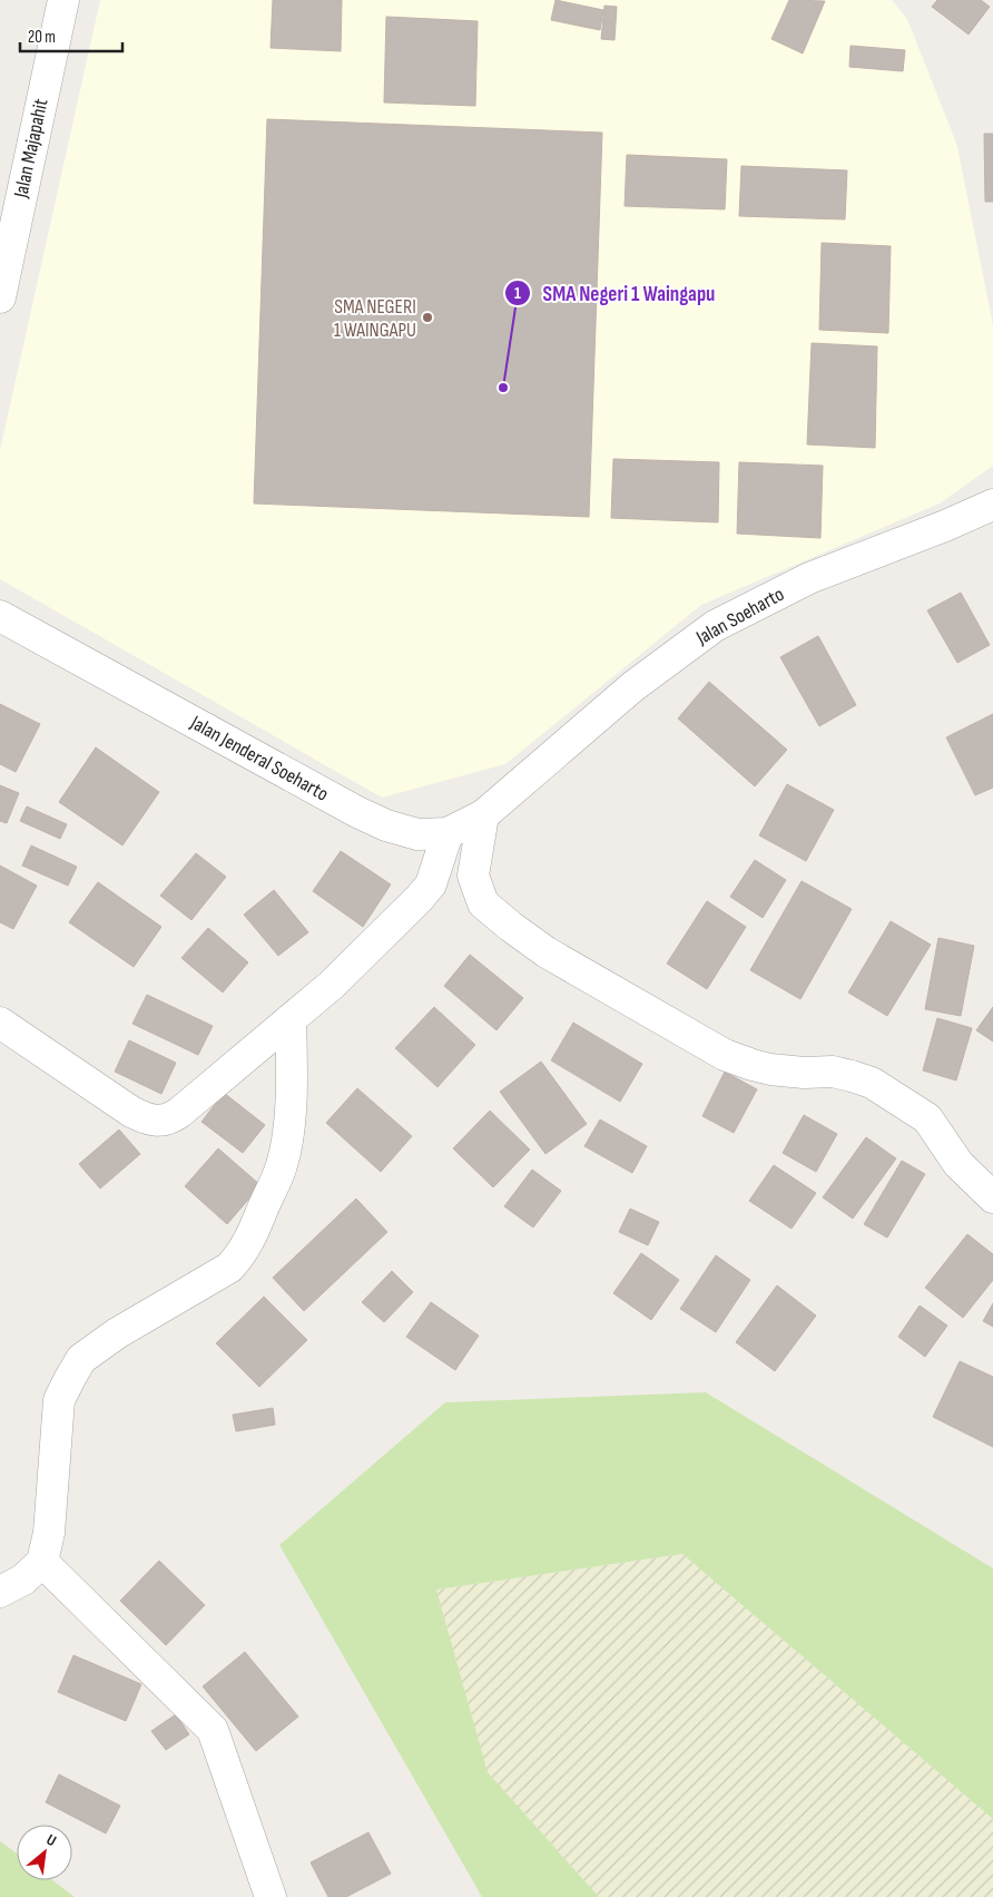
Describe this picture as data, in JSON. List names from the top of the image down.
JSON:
{
  "streets": {
    "street": ["Jalan Majapahit", "Jalan Soeharto", "Jalan Jenderal Soeharto"]
  },
  "crossings": [
    ["Jalan Soeharto", "Jalan Jenderal Soeharto"]
  ],
  "places": ["SMA NEGERI 1 WAINGAPU", "SMA Negeri 1 Waingapu"],
  "scale_bar": "20 m",
  "north": "top right"
}
